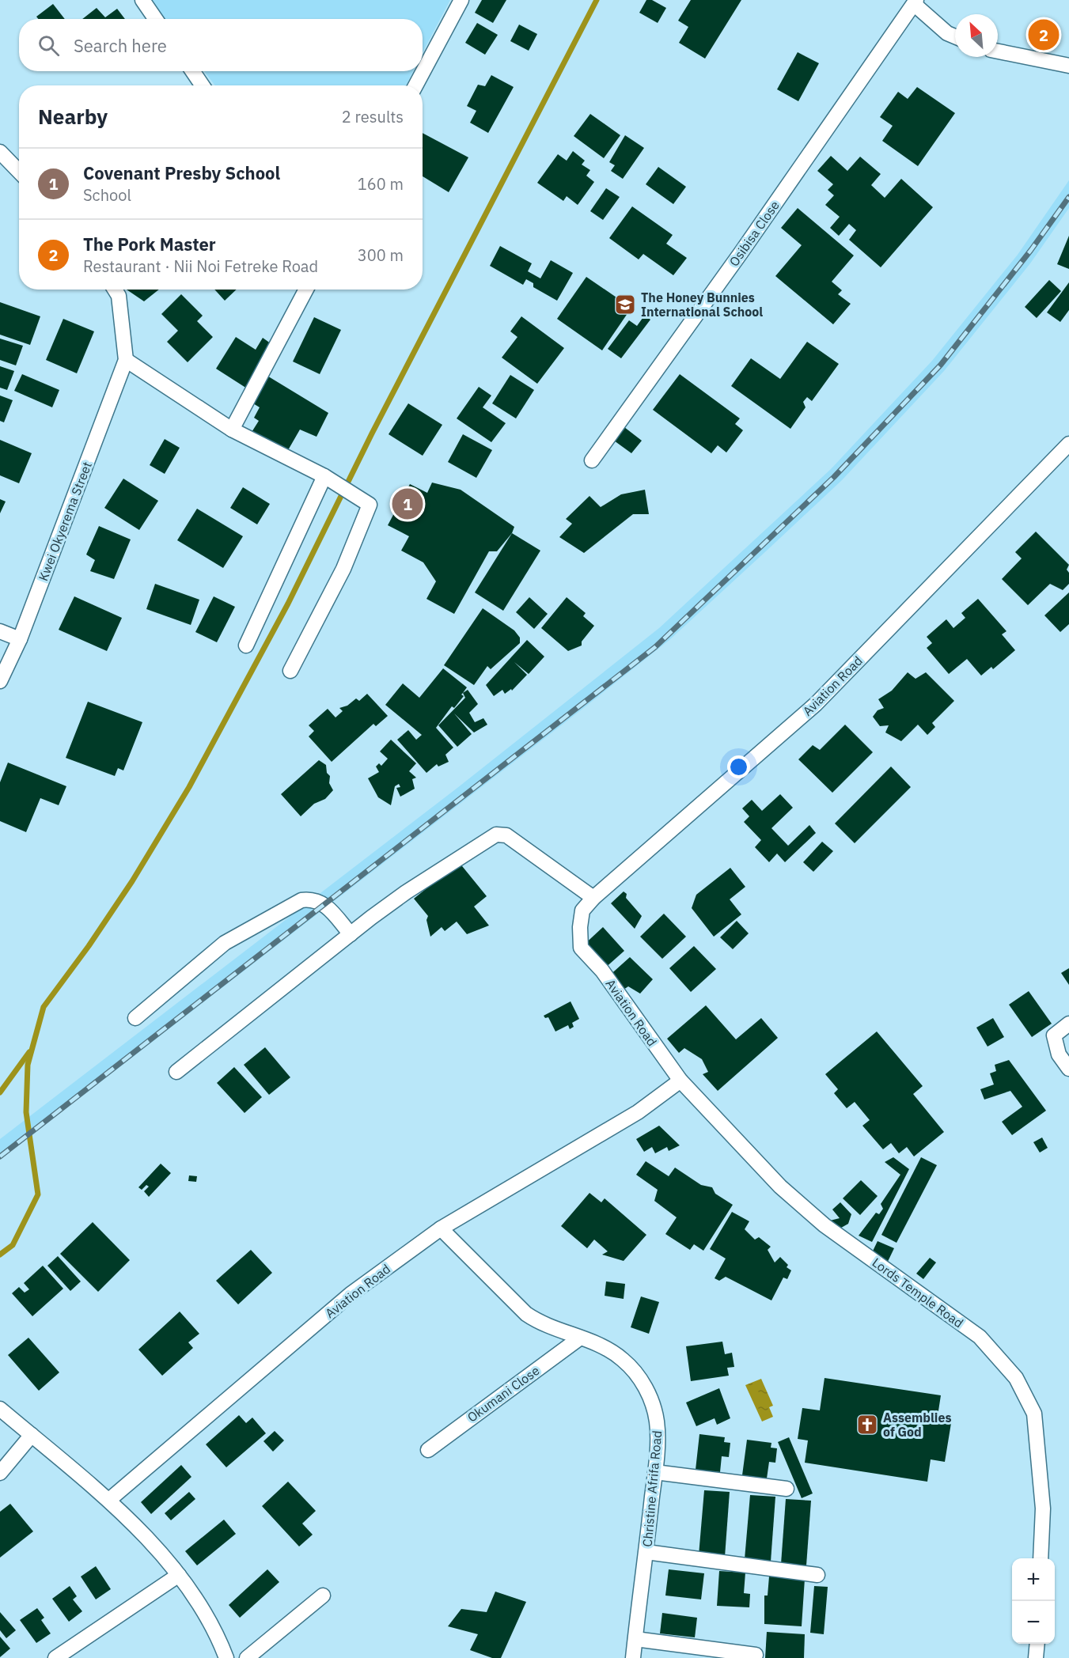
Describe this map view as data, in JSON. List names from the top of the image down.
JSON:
{
  "streets": {
    "street": [
      "Osibisa Close",
      "Kwei Okyerema Street",
      "Aviation Road",
      "Lords Temple Road",
      "Okumani Close",
      "Christine Afrifa Road"
    ]
  },
  "crossings": [
    ["Aviation Road", "Lords Temple Road"],
    ["Aviation Road", "Christine Afrifa Road"],
    ["Okumani Close", "Christine Afrifa Road"]
  ],
  "places": {
    "school or university": ["The Honey Bunnies International School"],
    "church": ["Assemblies of God"]
  },
  "north": "top left",
  "page": {
    "pins": ["2", "1"],
    "search": "Search here",
    "heading": ["Nearby", "2 results"],
    "list": [
      {
        "mark": "1",
        "name": "Covenant Presby School",
        "note": "School",
        "value": "160 m"
      },
      {
        "mark": "2",
        "name": "The Pork Master",
        "note": "Restaurant · Nii Noi Fetreke Road",
        "value": "300 m"
      }
    ],
    "map_buttons": ["+", "−"]
  }
}
